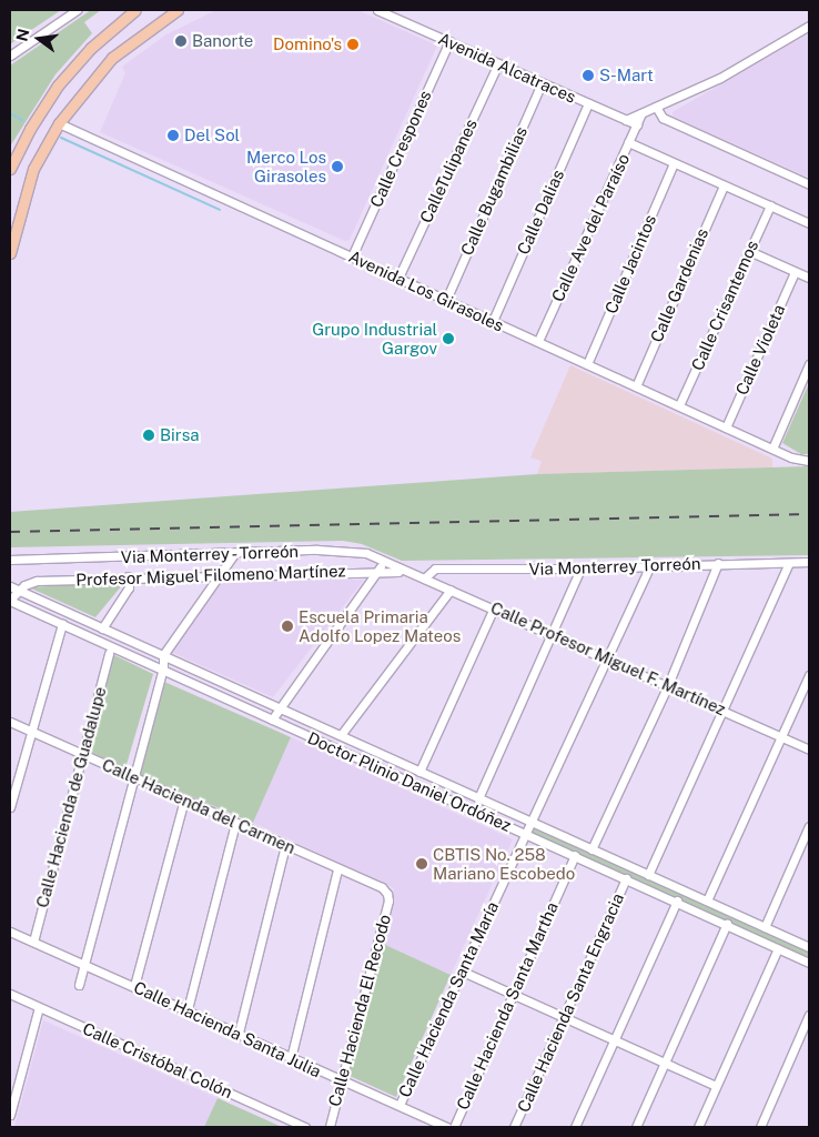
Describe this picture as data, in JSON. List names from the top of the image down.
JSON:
{
  "streets": {
    "street": [
      "Avenida Alcatraces",
      "Calle Crespones",
      "CalleTulipanes",
      "Calle Bugambilias",
      "Calle Dalias",
      "Calle Ave del Paraíso",
      "Calle Jacintos",
      "Calle Gardenias",
      "Avenida Los Girasoles",
      "Calle Crisantemos",
      "Calle Violeta",
      "Via Monterrey - Torreón",
      "Via Monterrey Torreón",
      "Profesor Miguel Filomeno Martínez",
      "Calle Profesor Miguel F. Martínez",
      "Doctor Plinio Daniel Ordóñez",
      "Calle Hacienda de Guadalupe",
      "Calle Hacienda del Carmen",
      "Calle Hacienda Santa María",
      "Calle Hacienda Santa Engracia",
      "Calle Hacienda Santa Martha",
      "Calle Hacienda El Recodo",
      "Calle Hacienda Santa Julia",
      "Calle Cristóbal Colón"
    ]
  },
  "crossings": [
    ["Avenida Alcatraces", "Calle Crespones"],
    ["Avenida Alcatraces", "CalleTulipanes"],
    ["Avenida Alcatraces", "Calle Bugambilias"],
    ["Avenida Alcatraces", "Calle Dalias"],
    ["Avenida Alcatraces", "Calle Ave del Paraíso"],
    ["Calle Crespones", "Avenida Los Girasoles"],
    ["CalleTulipanes", "Avenida Los Girasoles"],
    ["Calle Bugambilias", "Avenida Los Girasoles"],
    ["Calle Dalias", "Avenida Los Girasoles"],
    ["Calle Ave del Paraíso", "Avenida Los Girasoles"],
    ["Calle Jacintos", "Avenida Los Girasoles"],
    ["Calle Gardenias", "Avenida Los Girasoles"],
    ["Avenida Los Girasoles", "Calle Crisantemos"],
    ["Avenida Los Girasoles", "Calle Violeta"],
    ["Via Monterrey - Torreón", "Profesor Miguel Filomeno Martínez"],
    ["Via Monterrey - Torreón", "Calle Profesor Miguel F. Martínez"],
    ["Via Monterrey Torreón", "Calle Profesor Miguel F. Martínez"],
    ["Via Monterrey Torreón", "Calle Hacienda Santa María"],
    ["Profesor Miguel Filomeno Martínez", "Calle Profesor Miguel F. Martínez"],
    ["Profesor Miguel Filomeno Martínez", "Doctor Plinio Daniel Ordóñez"],
    ["Calle Profesor Miguel F. Martínez", "Calle Hacienda Santa María"],
    ["Doctor Plinio Daniel Ordóñez", "Calle Hacienda Santa María"],
    ["Doctor Plinio Daniel Ordóñez", "Calle Hacienda Santa Engracia"],
    ["Doctor Plinio Daniel Ordóñez", "Calle Hacienda Santa Martha"],
    ["Calle Hacienda de Guadalupe", "Calle Hacienda del Carmen"],
    ["Calle Hacienda de Guadalupe", "Calle Hacienda Santa Julia"],
    ["Calle Hacienda del Carmen", "Calle Hacienda El Recodo"],
    ["Calle Hacienda Santa María", "Calle Hacienda Santa Julia"],
    ["Calle Hacienda El Recodo", "Calle Hacienda Santa Julia"]
  ],
  "places": [
    "Banorte",
    "Domino's",
    "S-Mart",
    "Del Sol",
    "Merco Los Girasoles",
    "Grupo Industrial Gargov",
    "Birsa",
    "Escuela Primaria Adolfo Lopez Mateos",
    "CBTIS No. 258 Mariano Escobedo"
  ],
  "north": "left"
}
